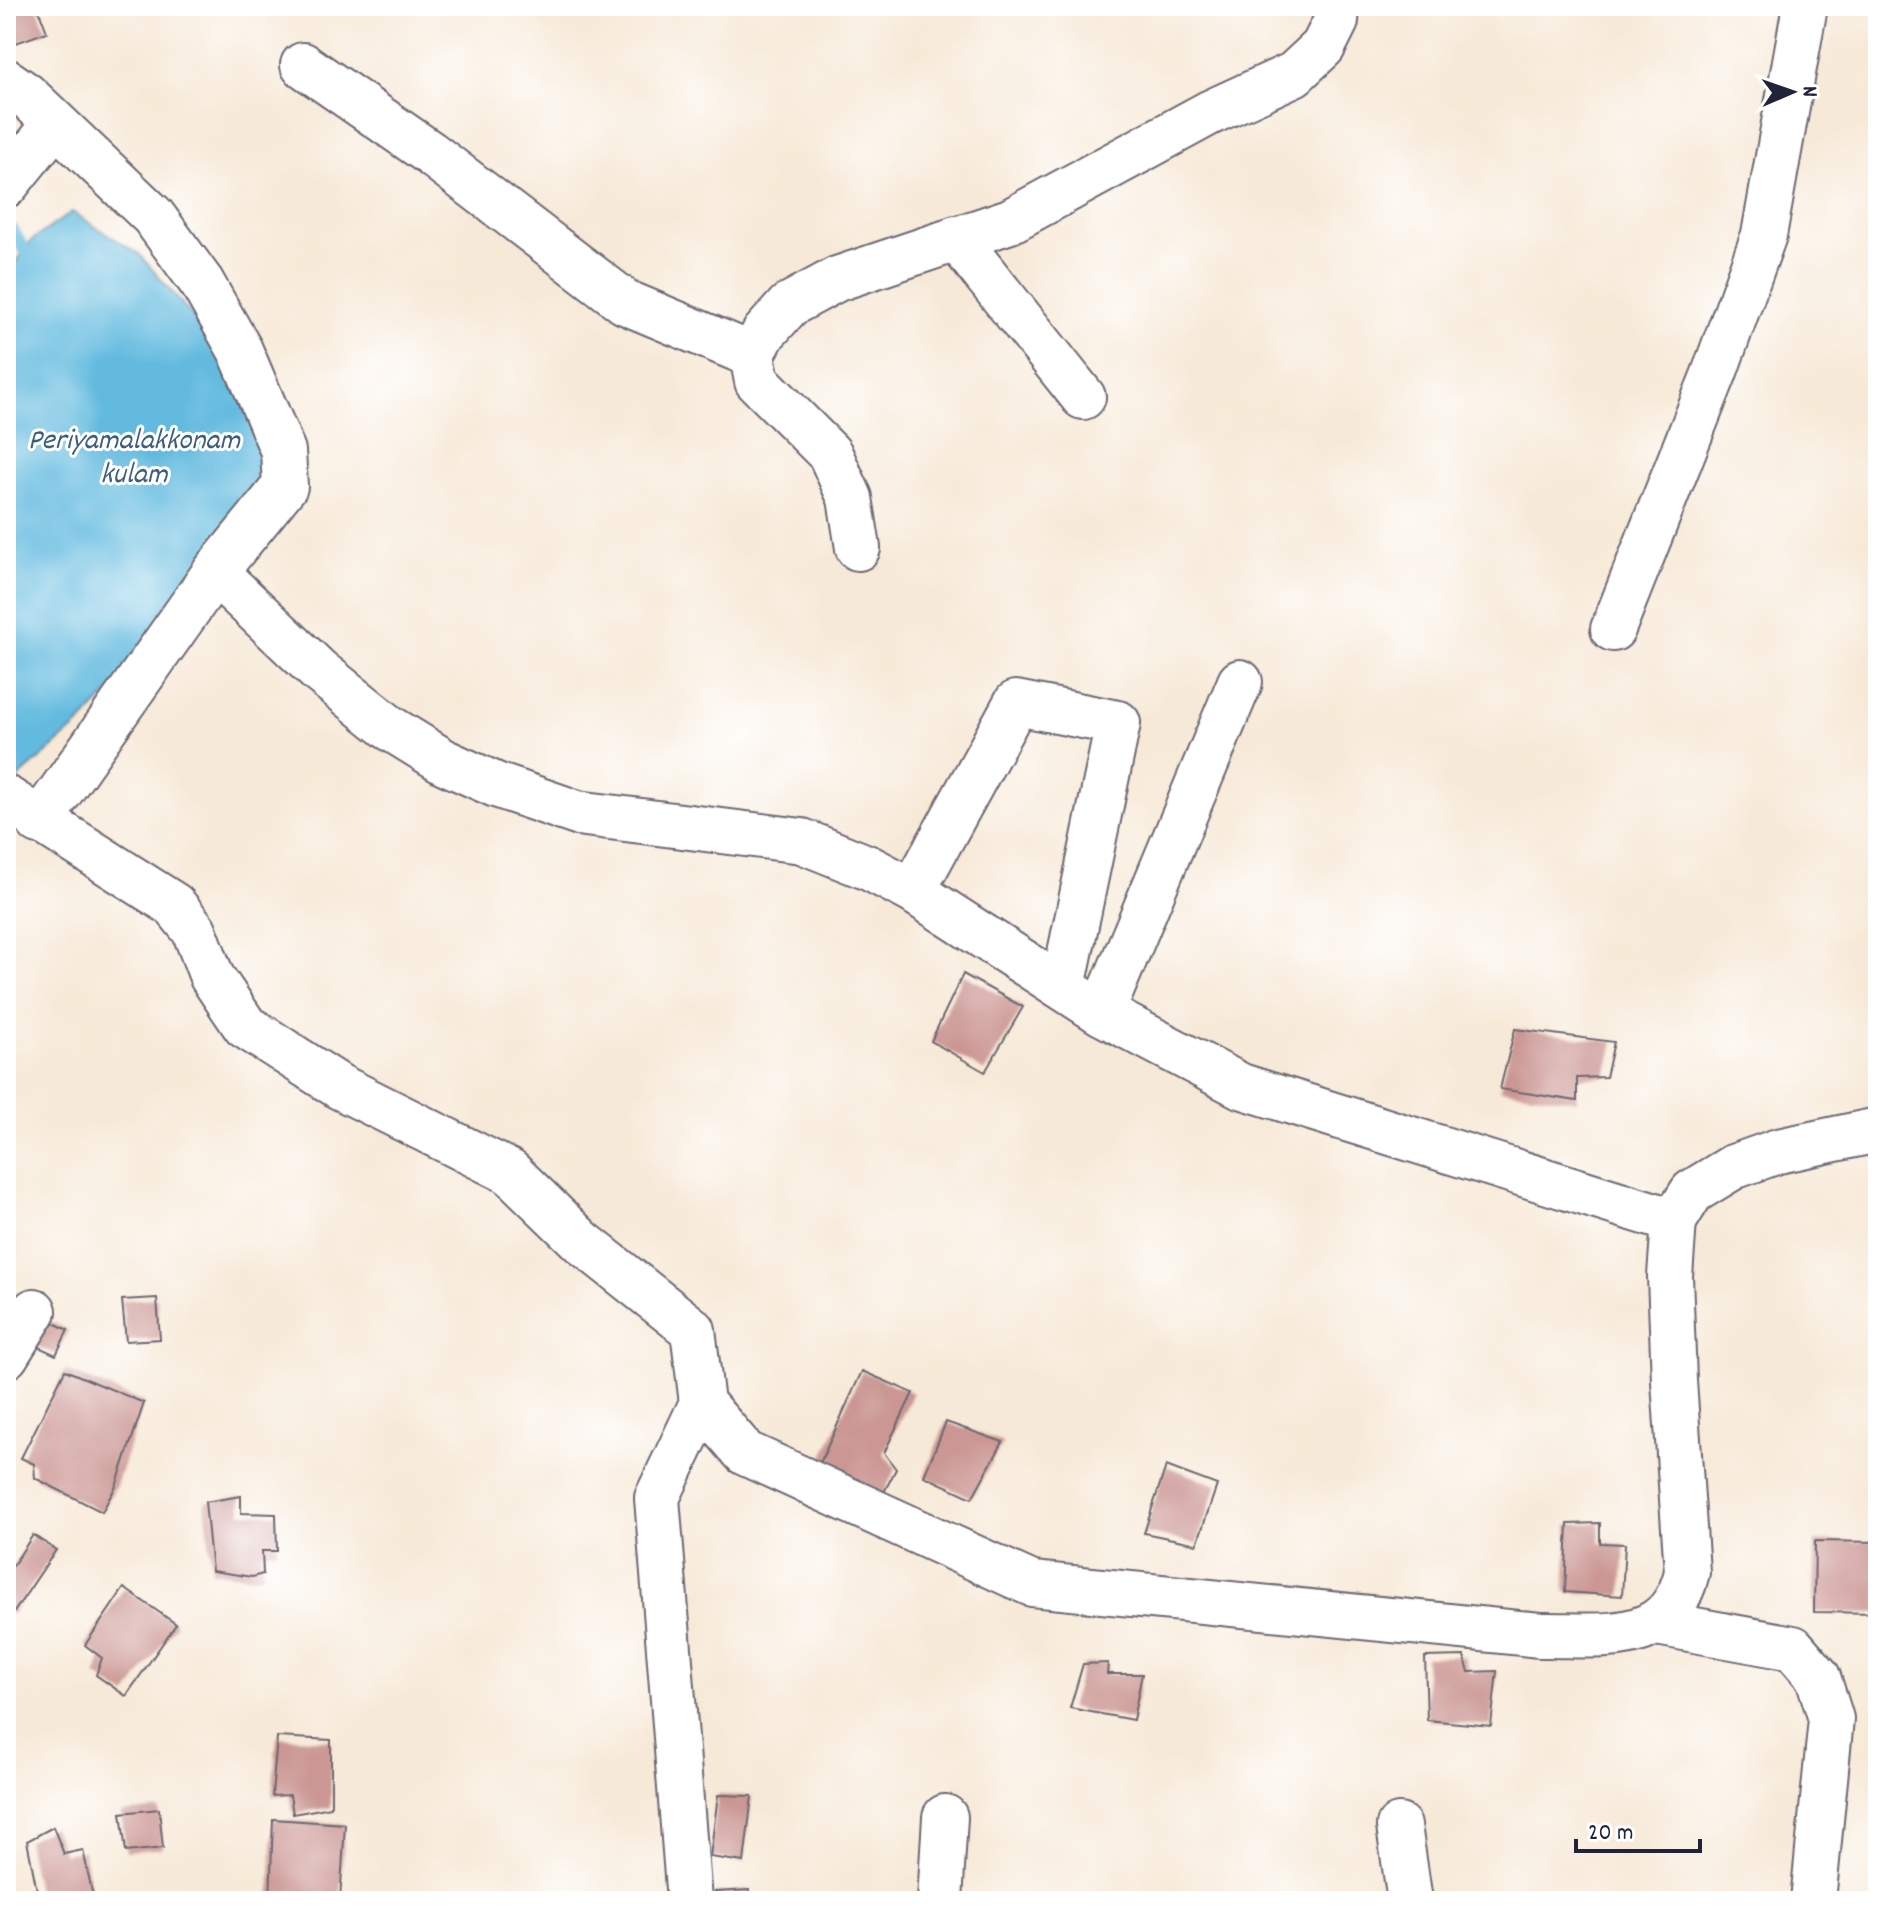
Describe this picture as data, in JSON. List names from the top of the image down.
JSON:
{
  "water": ["Periyamalakkonam kulam"],
  "scale_bar": "20 m",
  "north": "right"
}
